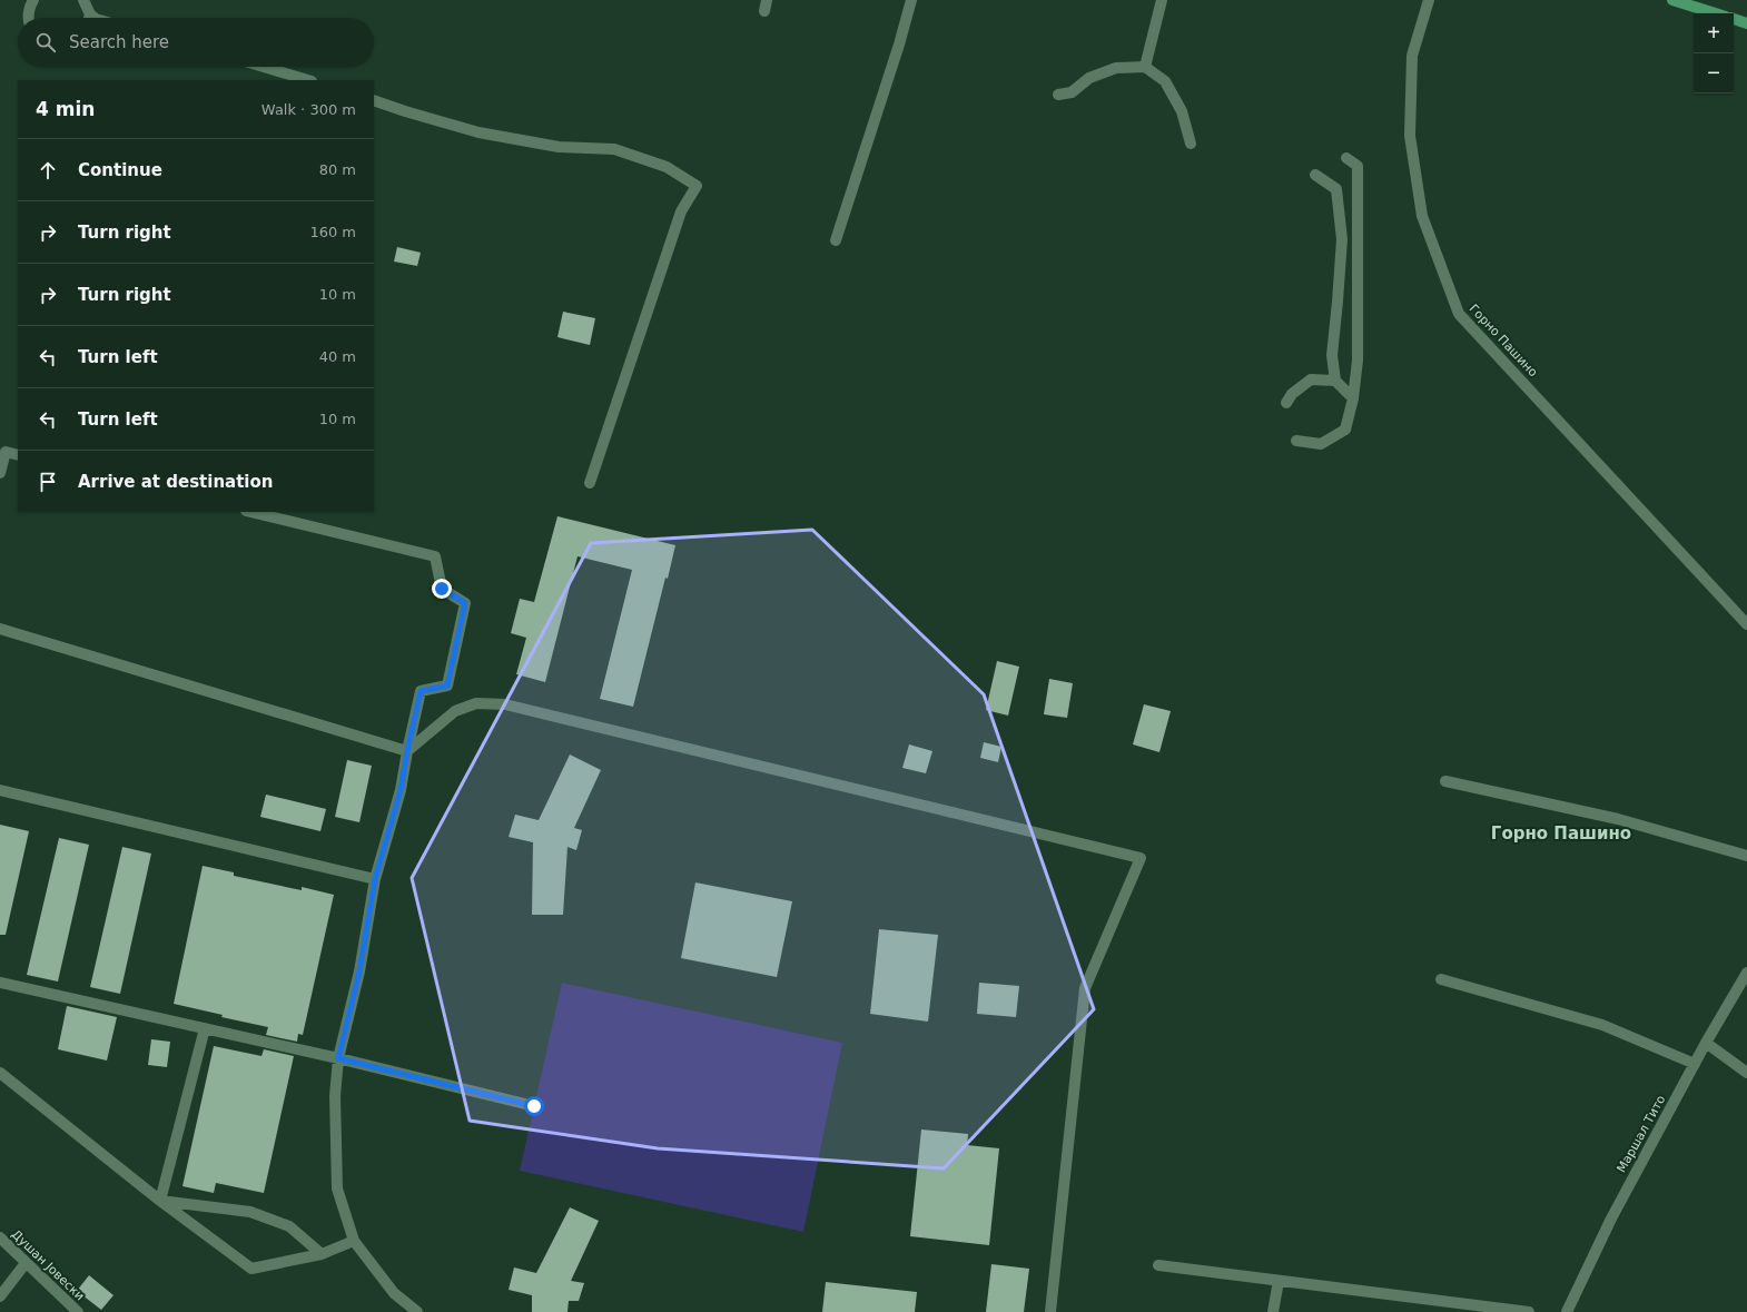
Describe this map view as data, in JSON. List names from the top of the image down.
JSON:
{
  "streets": {
    "street": ["Горно Пашино", "Маршал Тито", "Душан Јовески"]
  },
  "districts": ["Горно Пашино"],
  "page": {
    "map_buttons": ["+", "−"],
    "search": "Search here",
    "heading": ["4 min", "Walk · 300 m"],
    "list": [
      ["Continue", "80 m"],
      ["Turn right", "160 m"],
      ["Turn right", "10 m"],
      ["Turn left", "40 m"],
      ["Turn left", "10 m"],
      "Arrive at destination"
    ]
  }
}
